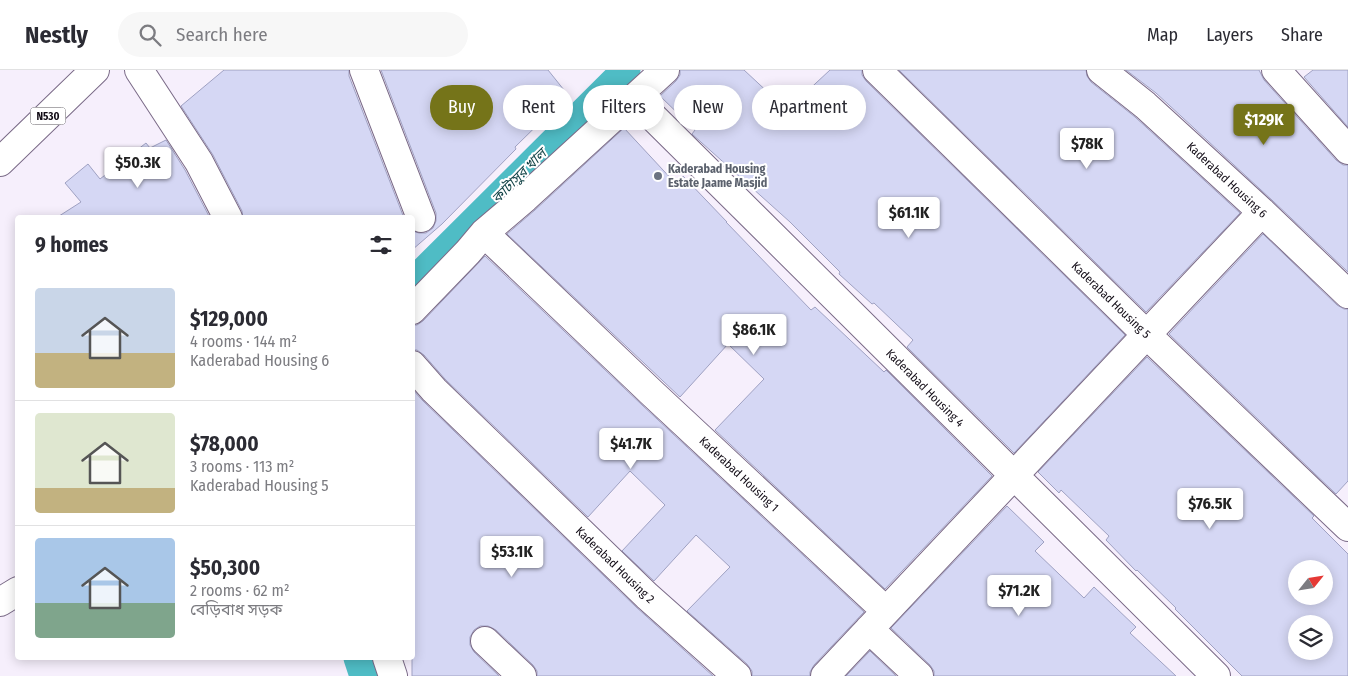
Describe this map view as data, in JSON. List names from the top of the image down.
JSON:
{
  "streets": {
    "main road": [
      "N530",
      "Kaderabad Housing 6",
      "Kaderabad Housing 5",
      "Kaderabad Housing 4",
      "Kaderabad Housing 1",
      "Kaderabad Housing 2"
    ]
  },
  "water": ["কাটাসুর খাল"],
  "places": ["Kaderabad Housing Estate Jaame Masjid"],
  "north": "top right",
  "page": {
    "header": "Nestly",
    "search": "Search here",
    "nav": ["Map", "Layers", "Share"],
    "chip": [
      "Buy",
      "Rent",
      "Filters",
      "New",
      "Apartment"
    ],
    "price": [
      "$129K",
      "$78K",
      "$50.3K",
      "$61.1K",
      "$86.1K",
      "$41.7K",
      "$76.5K",
      "$53.1K",
      "$71.2K"
    ],
    "heading": "9 homes",
    "list": [
      {
        "name": "$129,000",
        "note": "4 rooms · 144 m² · Kaderabad Housing 6"
      },
      {
        "name": "$78,000",
        "note": "3 rooms · 113 m² · Kaderabad Housing 5"
      },
      {
        "name": "$50,300",
        "note": "2 rooms · 62 m² · বেড়িবাধ সড়ক"
      }
    ]
  }
}
